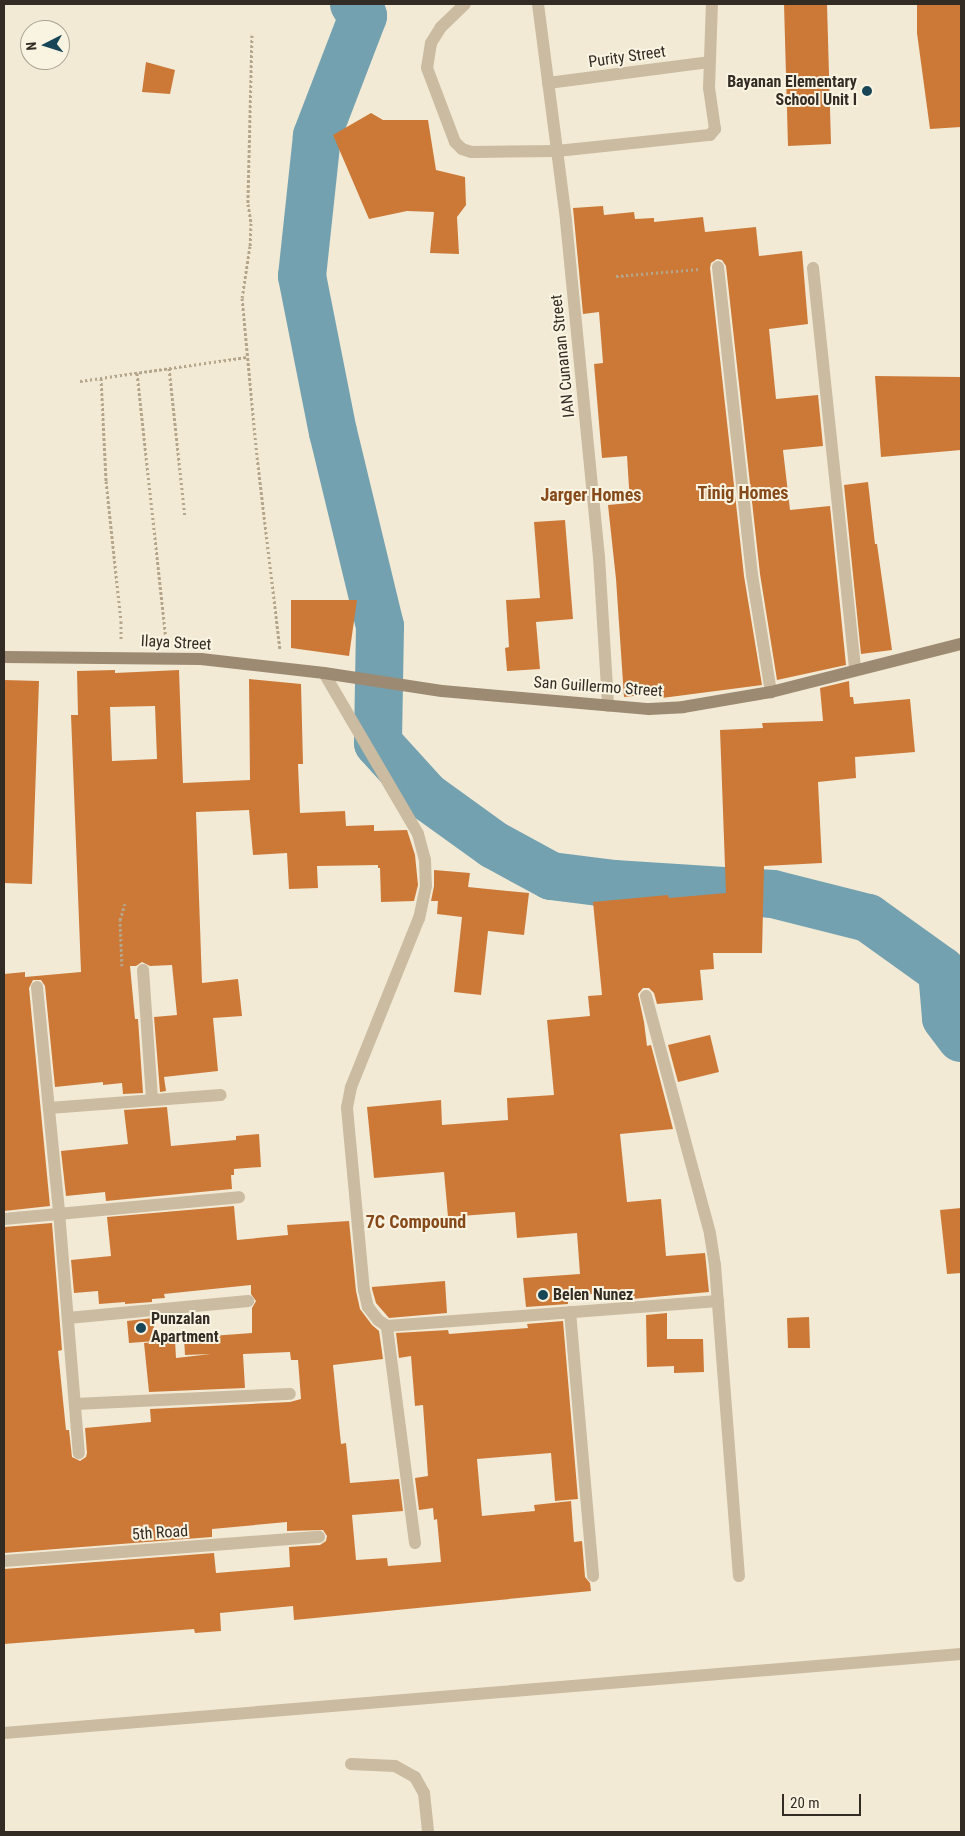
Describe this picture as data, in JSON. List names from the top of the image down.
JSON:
{
  "streets": {
    "main road": ["Ilaya Street", "San Guillermo Street"],
    "street": ["Purity Street", "IAN Cunanan Street", "5th Road"]
  },
  "crossings": [
    ["Purity Street", "IAN Cunanan Street"],
    ["IAN Cunanan Street", "San Guillermo Street"],
    ["Ilaya Street", "San Guillermo Street"]
  ],
  "districts": ["Tinig Homes", "Jarger Homes", "7C Compound"],
  "places": ["Bayanan Elementary School Unit I", "Belen Nunez", "Punzalan Apartment"],
  "scale_bar": "20 m",
  "north": "left"
}
